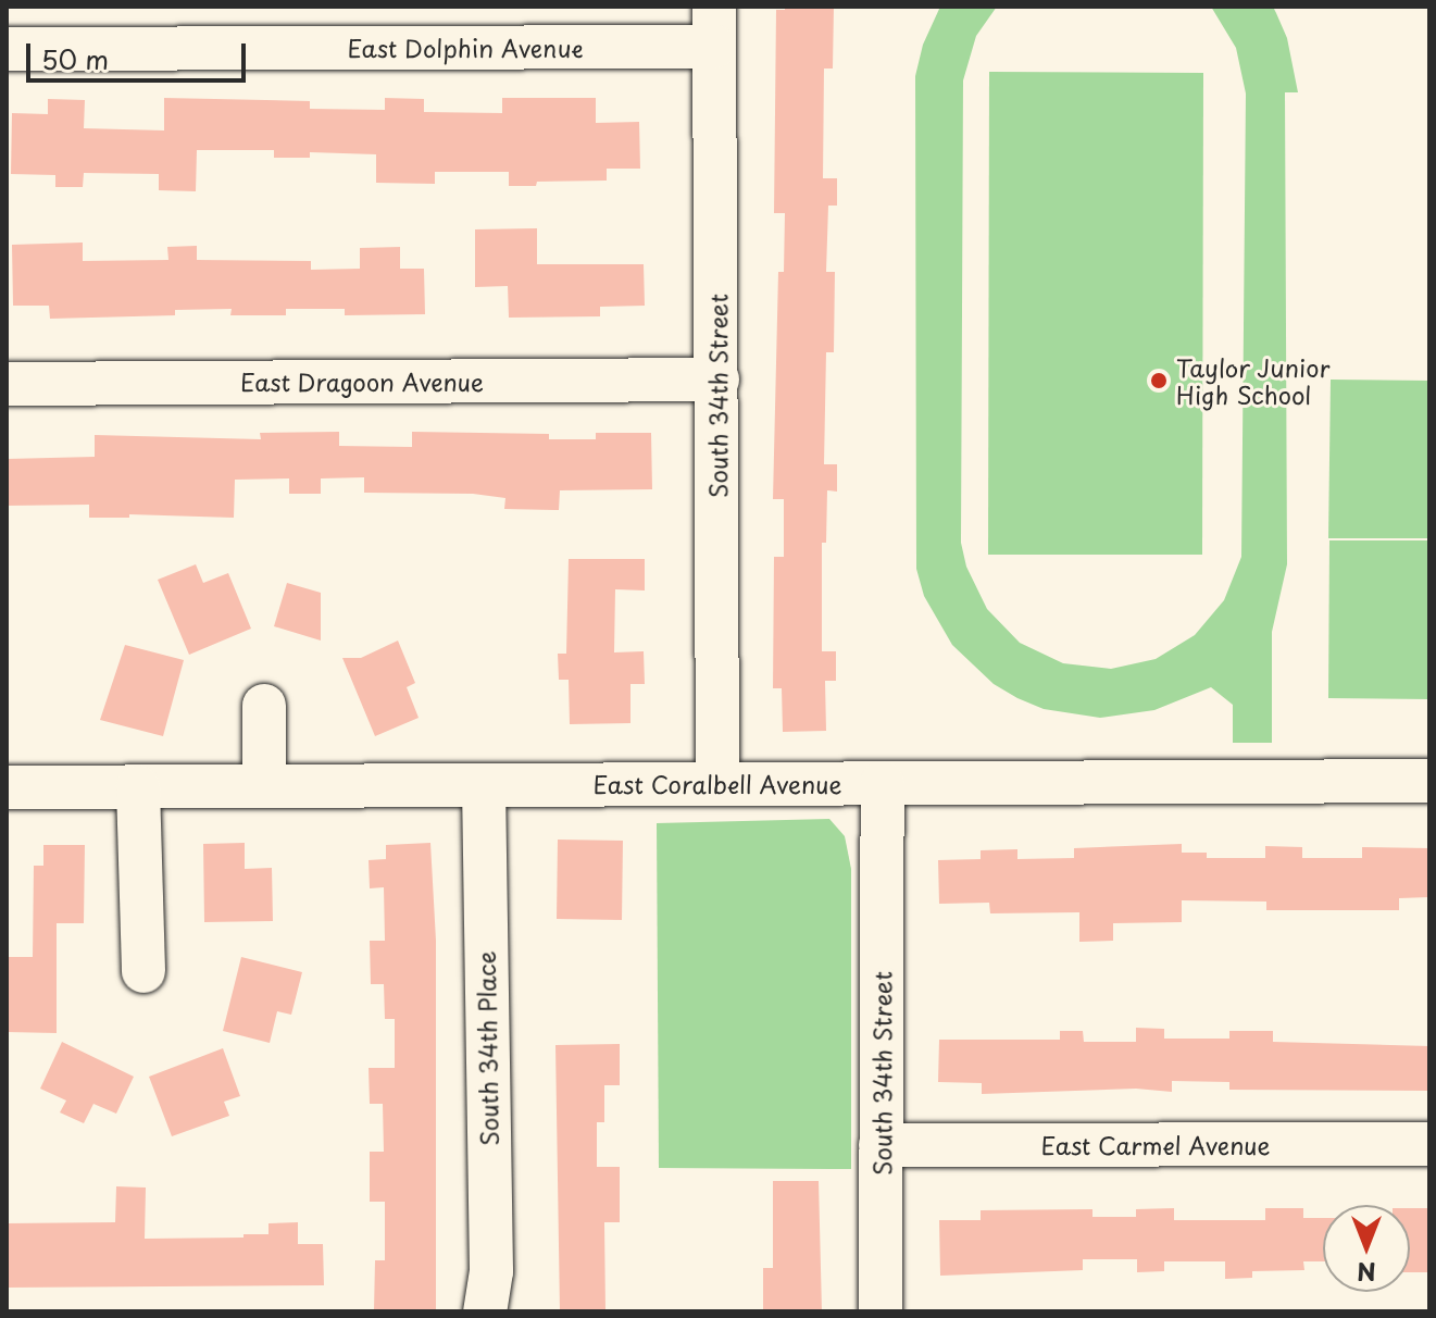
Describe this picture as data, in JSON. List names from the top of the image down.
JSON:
{
  "streets": {
    "street": [
      "East Dolphin Avenue",
      "East Dragoon Avenue",
      "South 34th Street",
      "East Coralbell Avenue",
      "South 34th Place",
      "East Carmel Avenue"
    ]
  },
  "crossings": [
    ["East Dolphin Avenue", "South 34th Street"],
    ["East Dragoon Avenue", "South 34th Street"],
    ["South 34th Street", "East Coralbell Avenue"],
    ["South 34th Street", "East Carmel Avenue"],
    ["East Coralbell Avenue", "South 34th Place"]
  ],
  "places": ["Taylor Junior High School"],
  "scale_bar": "50 m",
  "north": "bottom"
}
